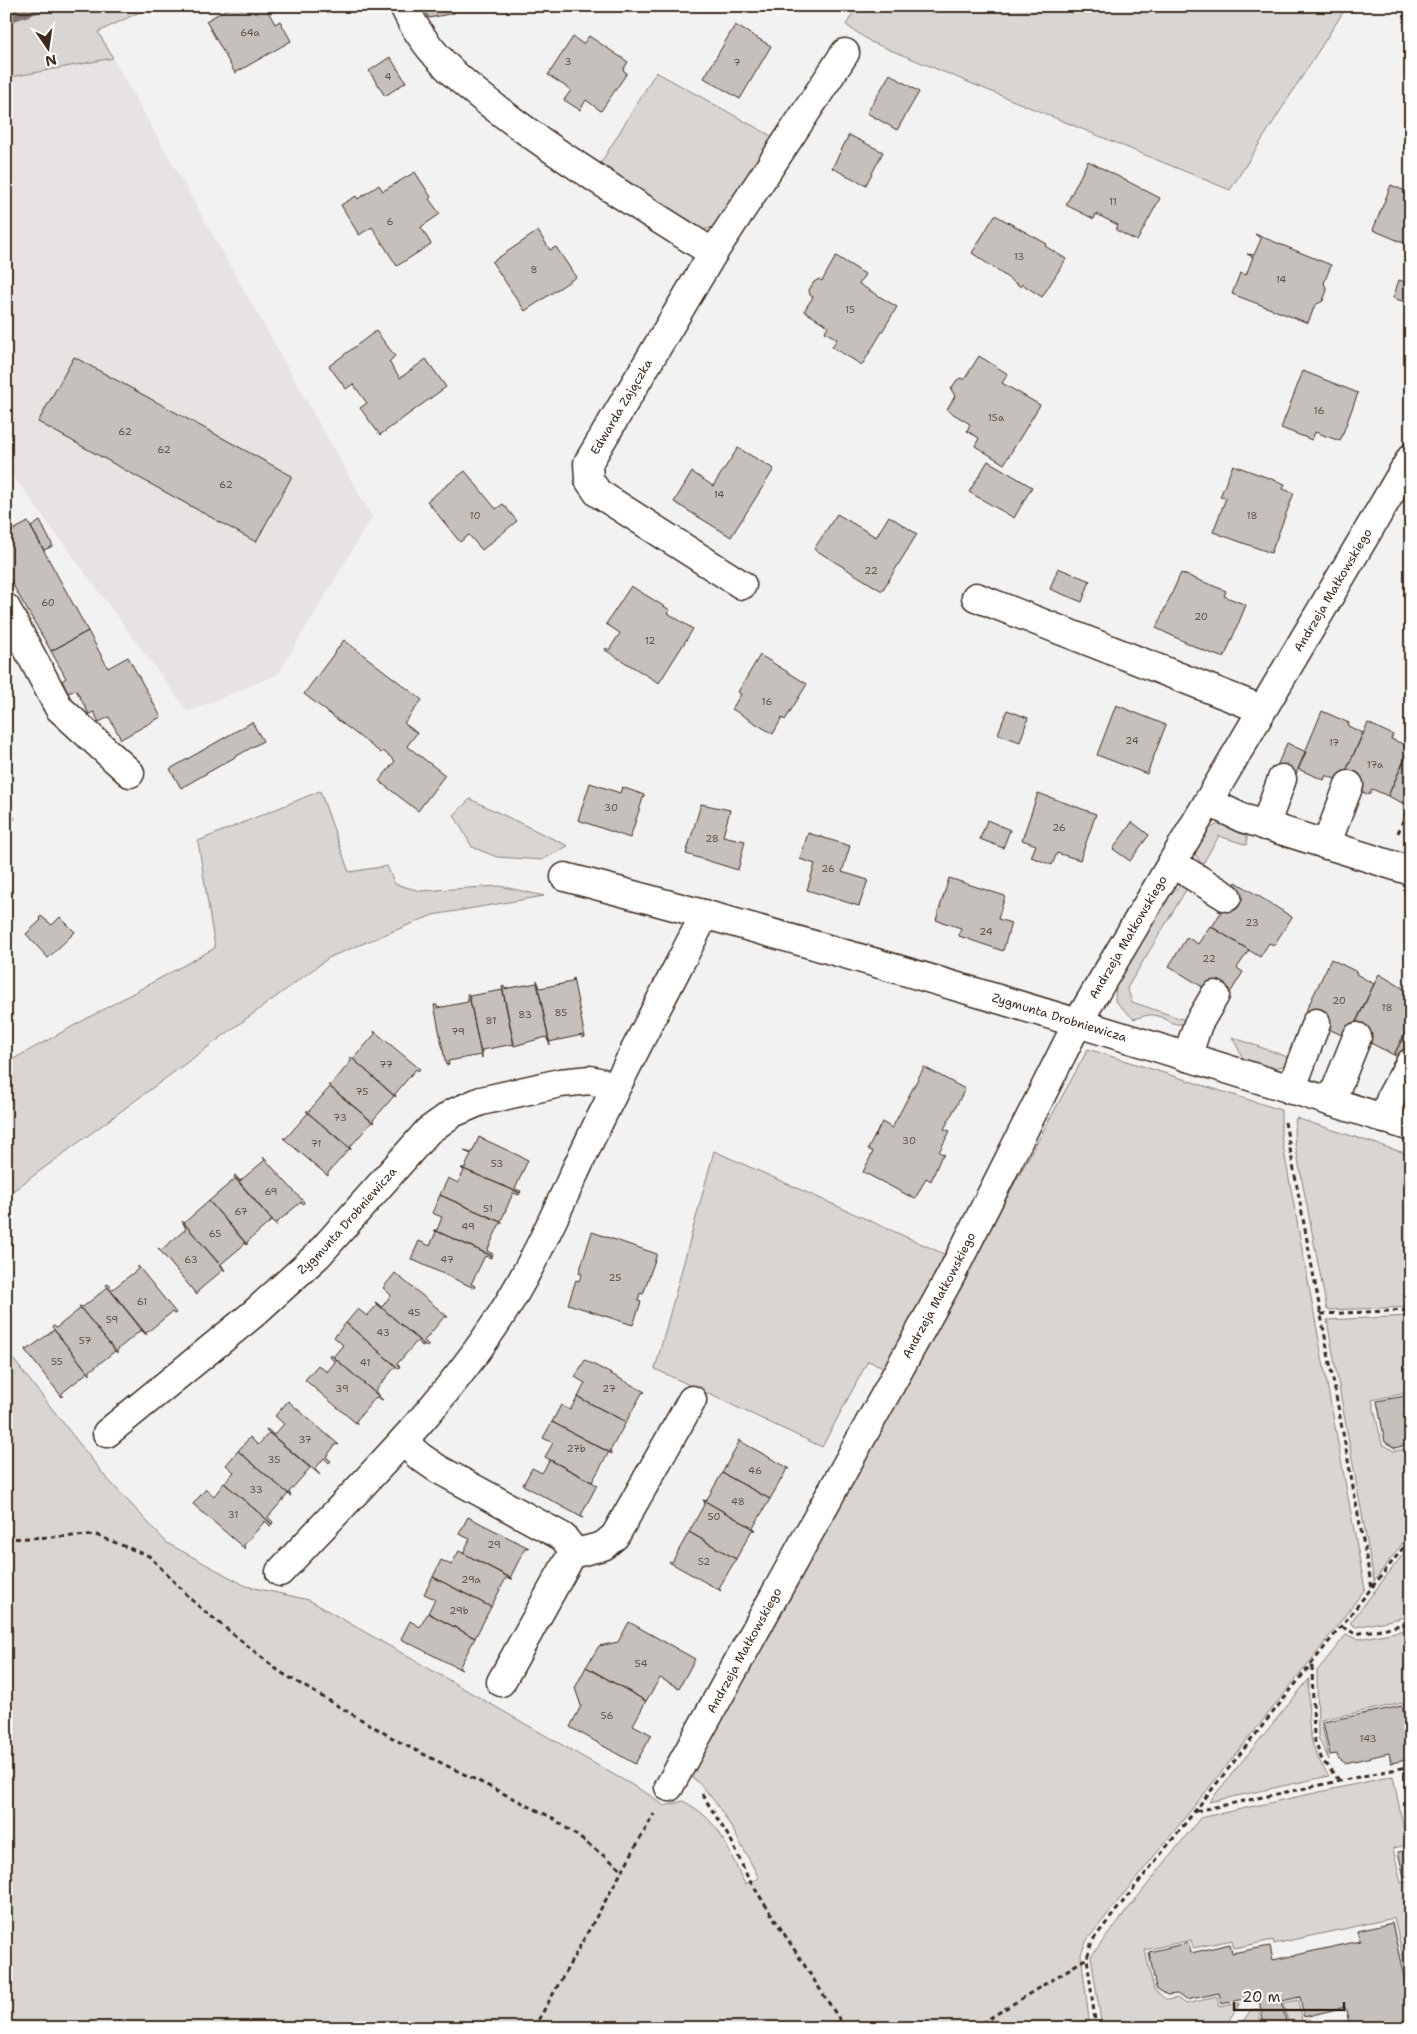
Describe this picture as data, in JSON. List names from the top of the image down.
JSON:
{
  "streets": {
    "street": ["Edwarda Zajączka", "Andrzeja Małkowskiego", "Zygmunta Drobniewicza"]
  },
  "crossings": [
    ["Andrzeja Małkowskiego", "Zygmunta Drobniewicza"]
  ],
  "house_numbers": [
    "64a",
    "3",
    "7",
    "4",
    "11",
    "6",
    "13",
    "8",
    "14",
    "15",
    "16",
    "15a",
    "62",
    "62",
    "62",
    "14",
    "10",
    "18",
    "22",
    "60",
    "20",
    "12",
    "16",
    "24",
    "17",
    "17a",
    "30",
    "26",
    "28",
    "26",
    "23",
    "24",
    "22",
    "20",
    "18",
    "85",
    "83",
    "81",
    "79",
    "77",
    "75",
    "73",
    "30",
    "71",
    "53",
    "69",
    "51",
    "67",
    "49",
    "65",
    "63",
    "47",
    "25",
    "61",
    "45",
    "59",
    "43",
    "57",
    "55",
    "41",
    "39",
    "27",
    "37",
    "27b",
    "35",
    "46",
    "33",
    "48",
    "31",
    "50",
    "29",
    "52",
    "29a",
    "29b",
    "54",
    "56",
    "143"
  ],
  "scale_bar": "20 m",
  "north": "bottom"
}
